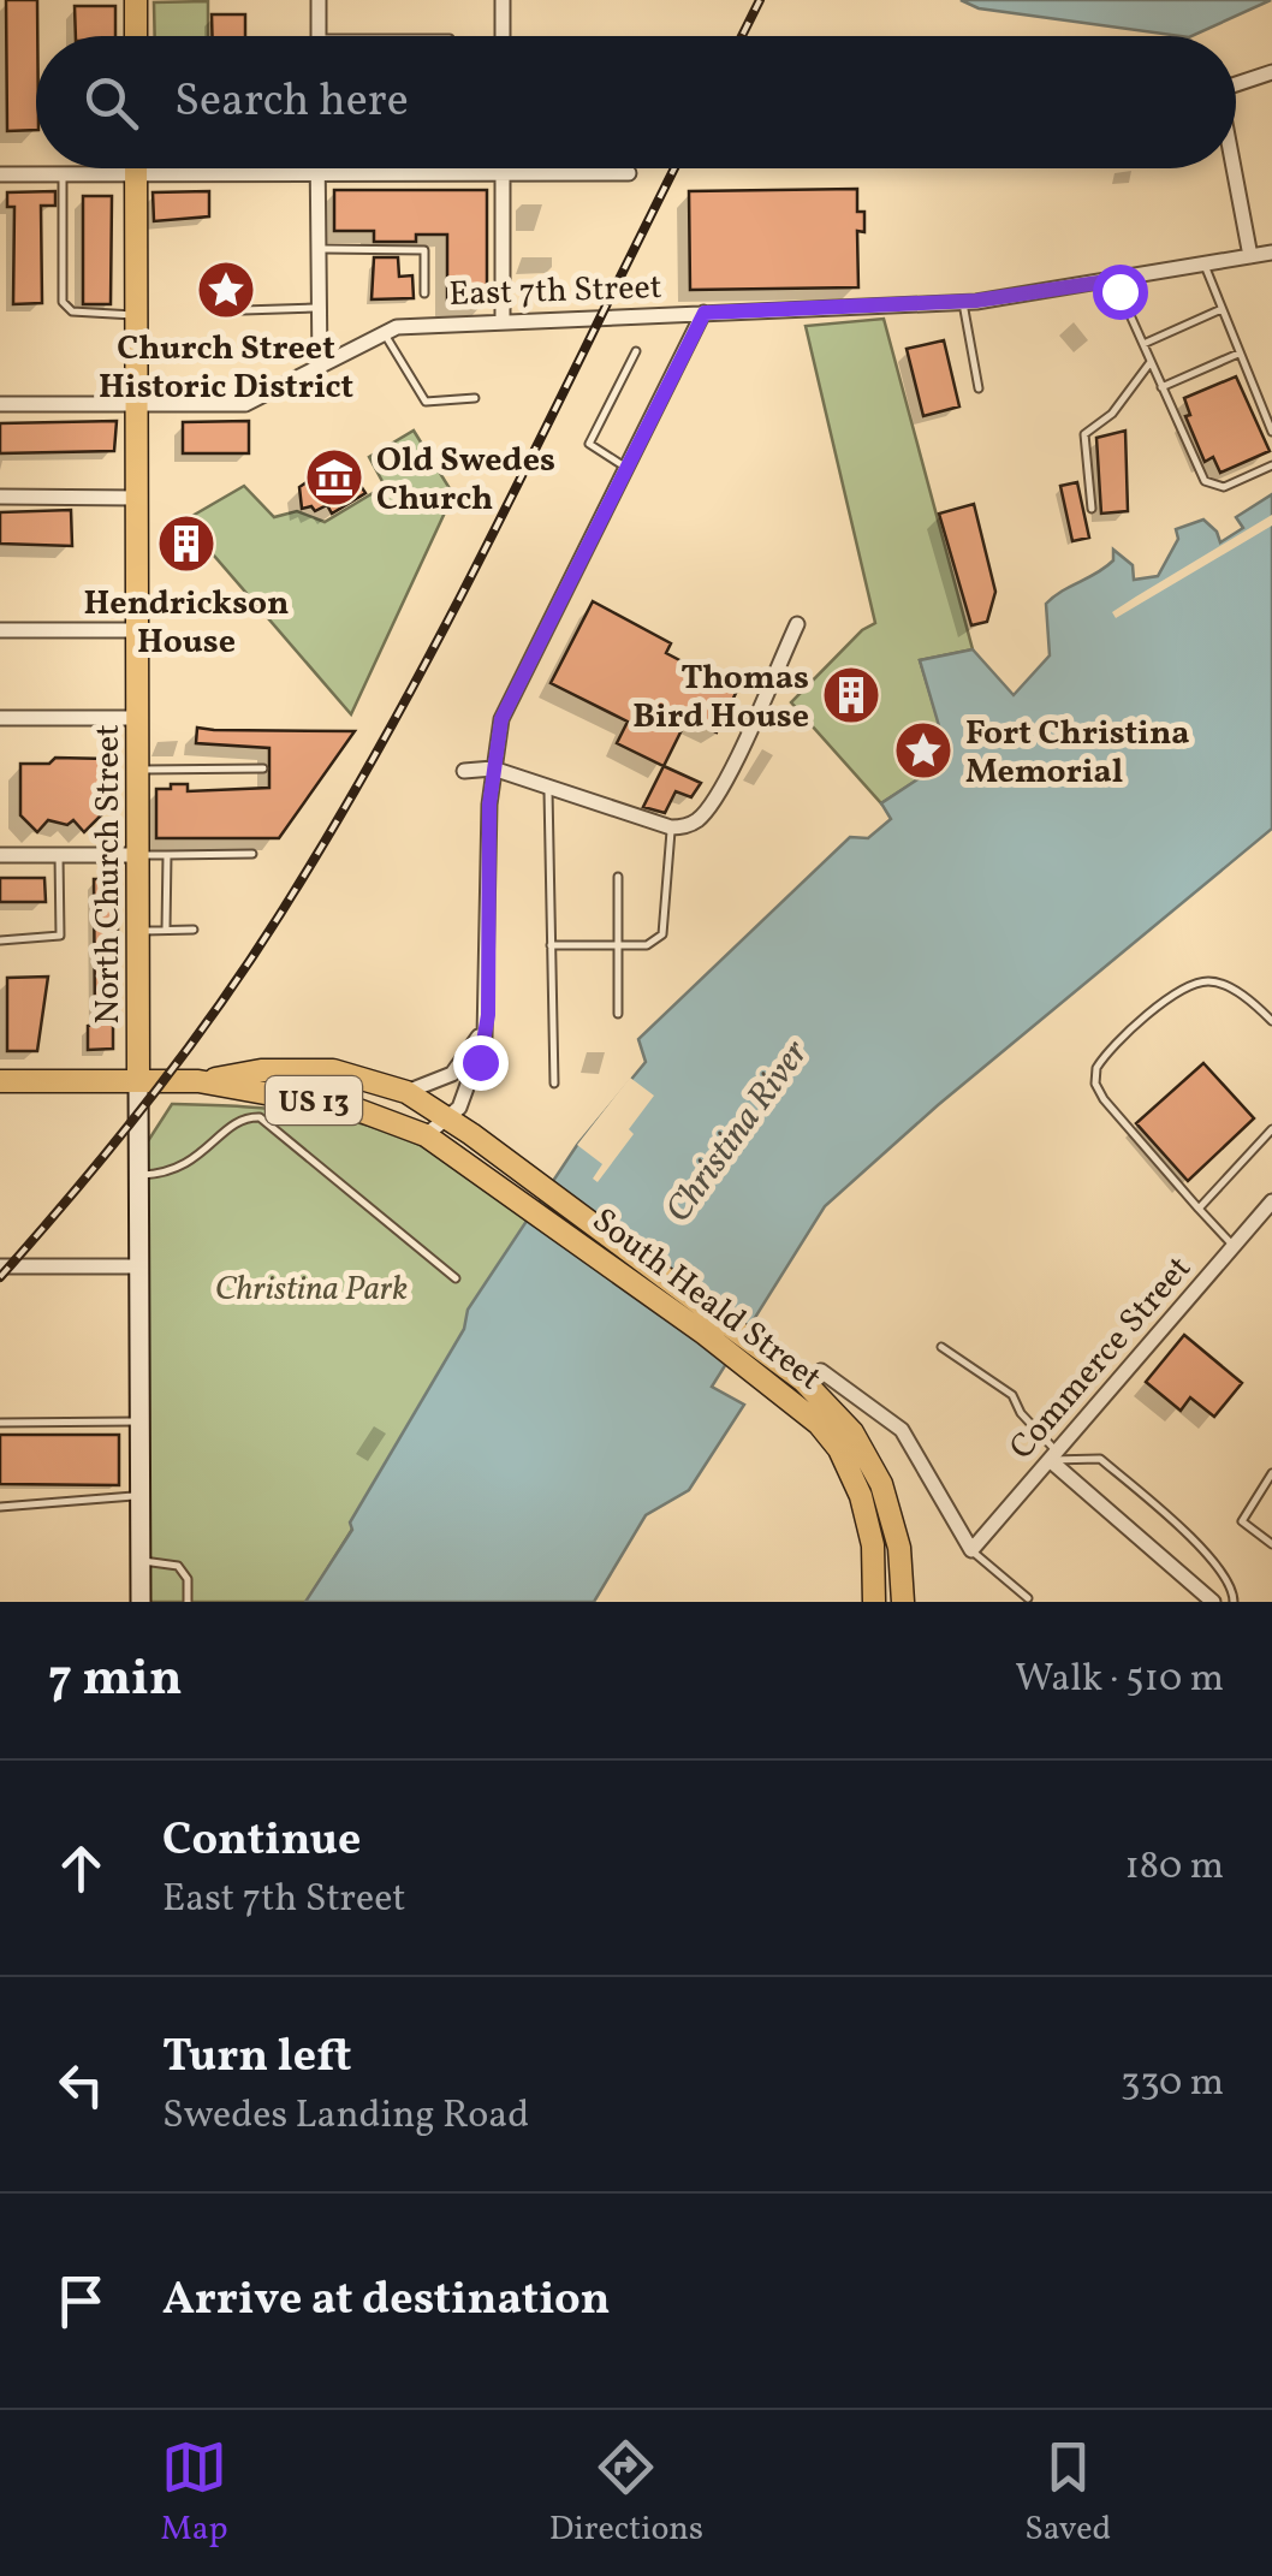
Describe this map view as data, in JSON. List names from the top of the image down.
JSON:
{
  "streets": {
    "main road": ["North Church Street", "US 13", "South Heald Street"],
    "street": ["East 7th Street", "Commerce Street"]
  },
  "crossings": [
    ["East 7th Street", "North Church Street"],
    ["North Church Street", "US 13"],
    ["US 13", "South Heald Street"]
  ],
  "water": ["Christina River"],
  "parks": ["Christina Park"],
  "places": {
    "place": ["Church Street Historic District", "Fort Christina Memorial"],
    "museum": ["Old Swedes Church"],
    "building": ["Hendrickson House", "Thomas Bird House"]
  },
  "page": {
    "search": "Search here",
    "heading": ["7 min", "Walk · 510 m"],
    "list": [
      ["Continue", "East 7th Street", "180 m"],
      ["Turn left", "Swedes Landing Road", "330 m"],
      "Arrive at destination"
    ],
    "nav": ["Map", "Directions", "Saved"]
  }
}
